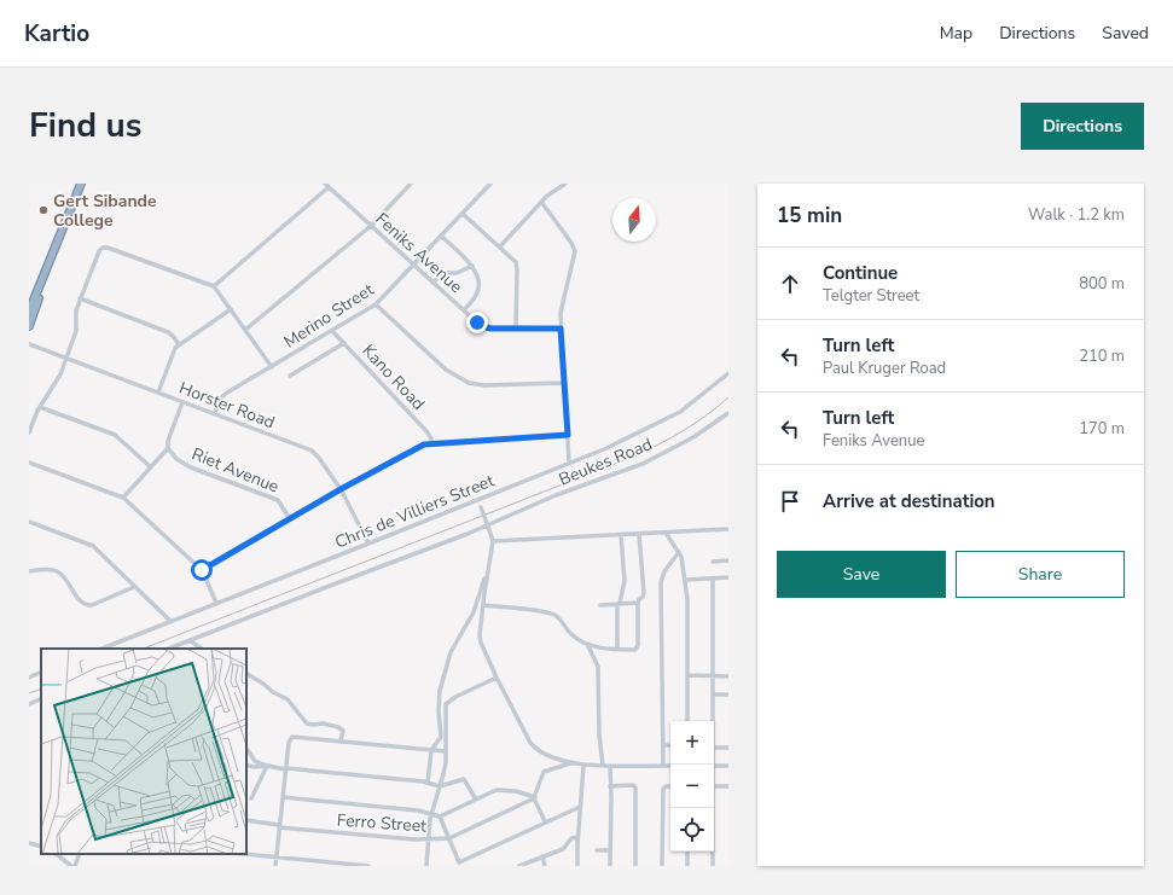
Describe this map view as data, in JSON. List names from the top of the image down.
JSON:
{
  "streets": {
    "street": [
      "Feniks Avenue",
      "Merino Street",
      "Kano Road",
      "Horster Road",
      "Beukes Road",
      "Riet Avenue",
      "Chris de Villiers Street",
      "Ferro Street"
    ]
  },
  "crossings": [
    ["Feniks Avenue", "Merino Street"],
    ["Merino Street", "Kano Road"],
    ["Merino Street", "Horster Road"],
    ["Horster Road", "Chris de Villiers Street"]
  ],
  "places": ["Gert Sibande College"],
  "north": "top",
  "page": {
    "header": "Kartio",
    "nav": ["Map", "Directions", "Saved"],
    "title": "Find us",
    "buttons": [
      "Directions",
      ["Save", "Share"]
    ],
    "heading": ["15 min", "Walk · 1.2 km"],
    "list": [
      ["Continue", "Telgter Street", "800 m"],
      ["Turn left", "Paul Kruger Road", "210 m"],
      ["Turn left", "Feniks Avenue", "170 m"],
      "Arrive at destination"
    ],
    "map_buttons": ["+", "−"]
  }
}
